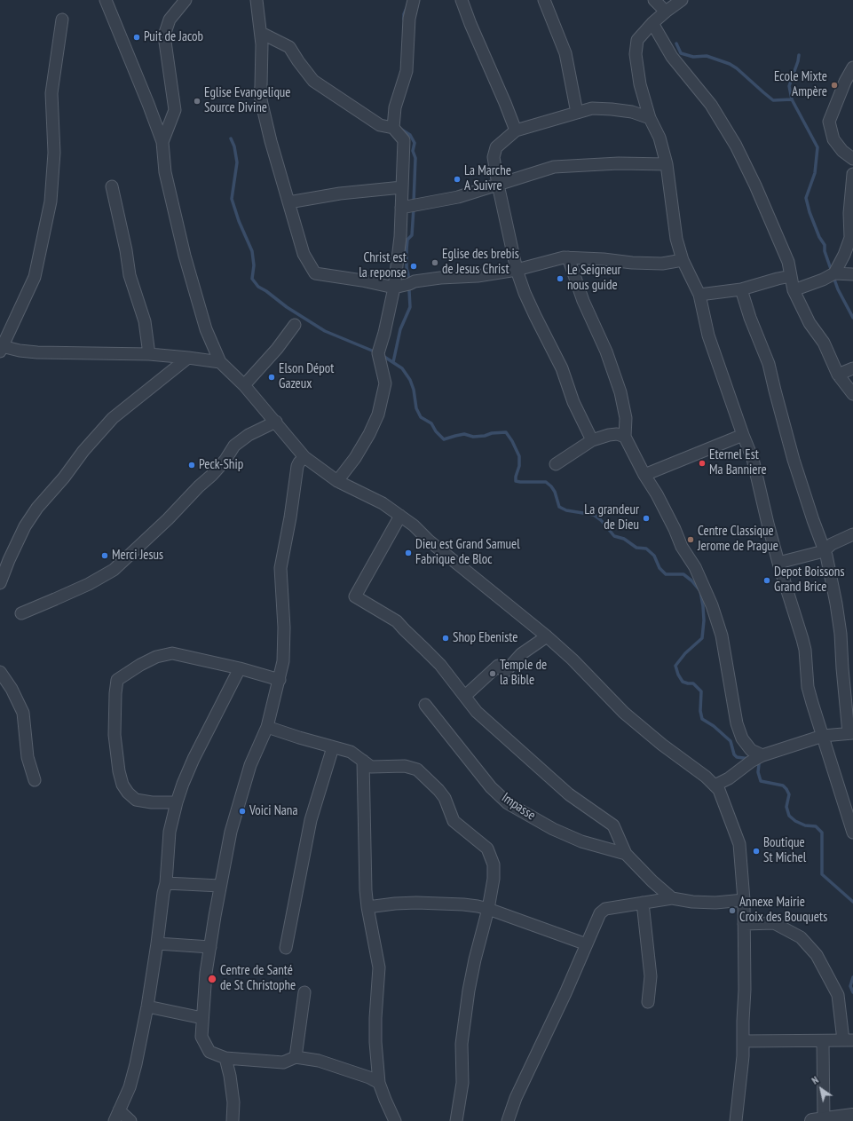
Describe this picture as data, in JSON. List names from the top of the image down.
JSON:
{
  "streets": {
    "street": ["Impasse"]
  },
  "places": [
    "Puit de Jacob",
    "Ecole Mixte Ampère",
    "Eglise Evangelique Source Divine",
    "La Marche A Suivre",
    "Eglise des brebis de Jesus Christ",
    "Christ est la reponse",
    "Le Seigneur nous guide",
    "Elson Dépot Gazeux",
    "Eternel Est Ma Banniere",
    "Peck-Ship",
    "La grandeur de Dieu",
    "Centre Classique Jerome de Prague",
    "Dieu est Grand Samuel Fabrique de Bloc",
    "Merci Jesus",
    "Depot Boissons Grand Brice",
    "Shop Ebeniste",
    "Temple de la Bible",
    "Voici Nana",
    "Boutique St Michel",
    "Annexe Mairie Croix des Bouquets",
    "Centre de Santé de St Christophe"
  ],
  "north": "top left"
}
